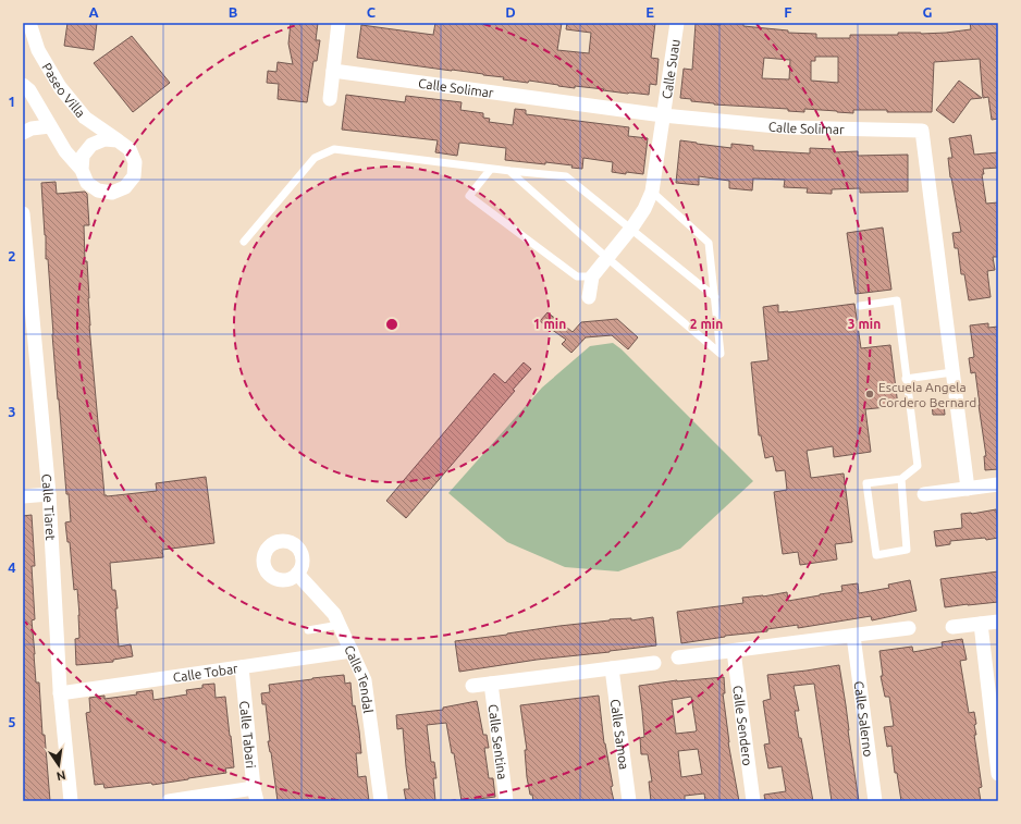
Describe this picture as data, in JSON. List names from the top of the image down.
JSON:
{
  "streets": {
    "street": [
      "Calle Suau",
      "Calle Solimar",
      "Paseo Villa",
      "Calle Tiaret",
      "Calle Tobar",
      "Calle Tendal",
      "Calle Salerno",
      "Calle Sendero",
      "Calle Tabari",
      "Calle Samoa",
      "Calle Sentina"
    ]
  },
  "crossings": [
    ["Calle Suau", "Calle Solimar"],
    ["Calle Tiaret", "Calle Tobar"],
    ["Calle Tobar", "Calle Tendal"],
    ["Calle Tobar", "Calle Tabari"]
  ],
  "places": ["Escuela Angela Cordero Bernard"],
  "north": "bottom",
  "grid": {
    "columns": [
      "A",
      "B",
      "C",
      "D",
      "E",
      "F",
      "G"
    ],
    "rows": [
      "1",
      "2",
      "3",
      "4",
      "5"
    ]
  },
  "rings": ["1 min", "2 min", "3 min"]
}
